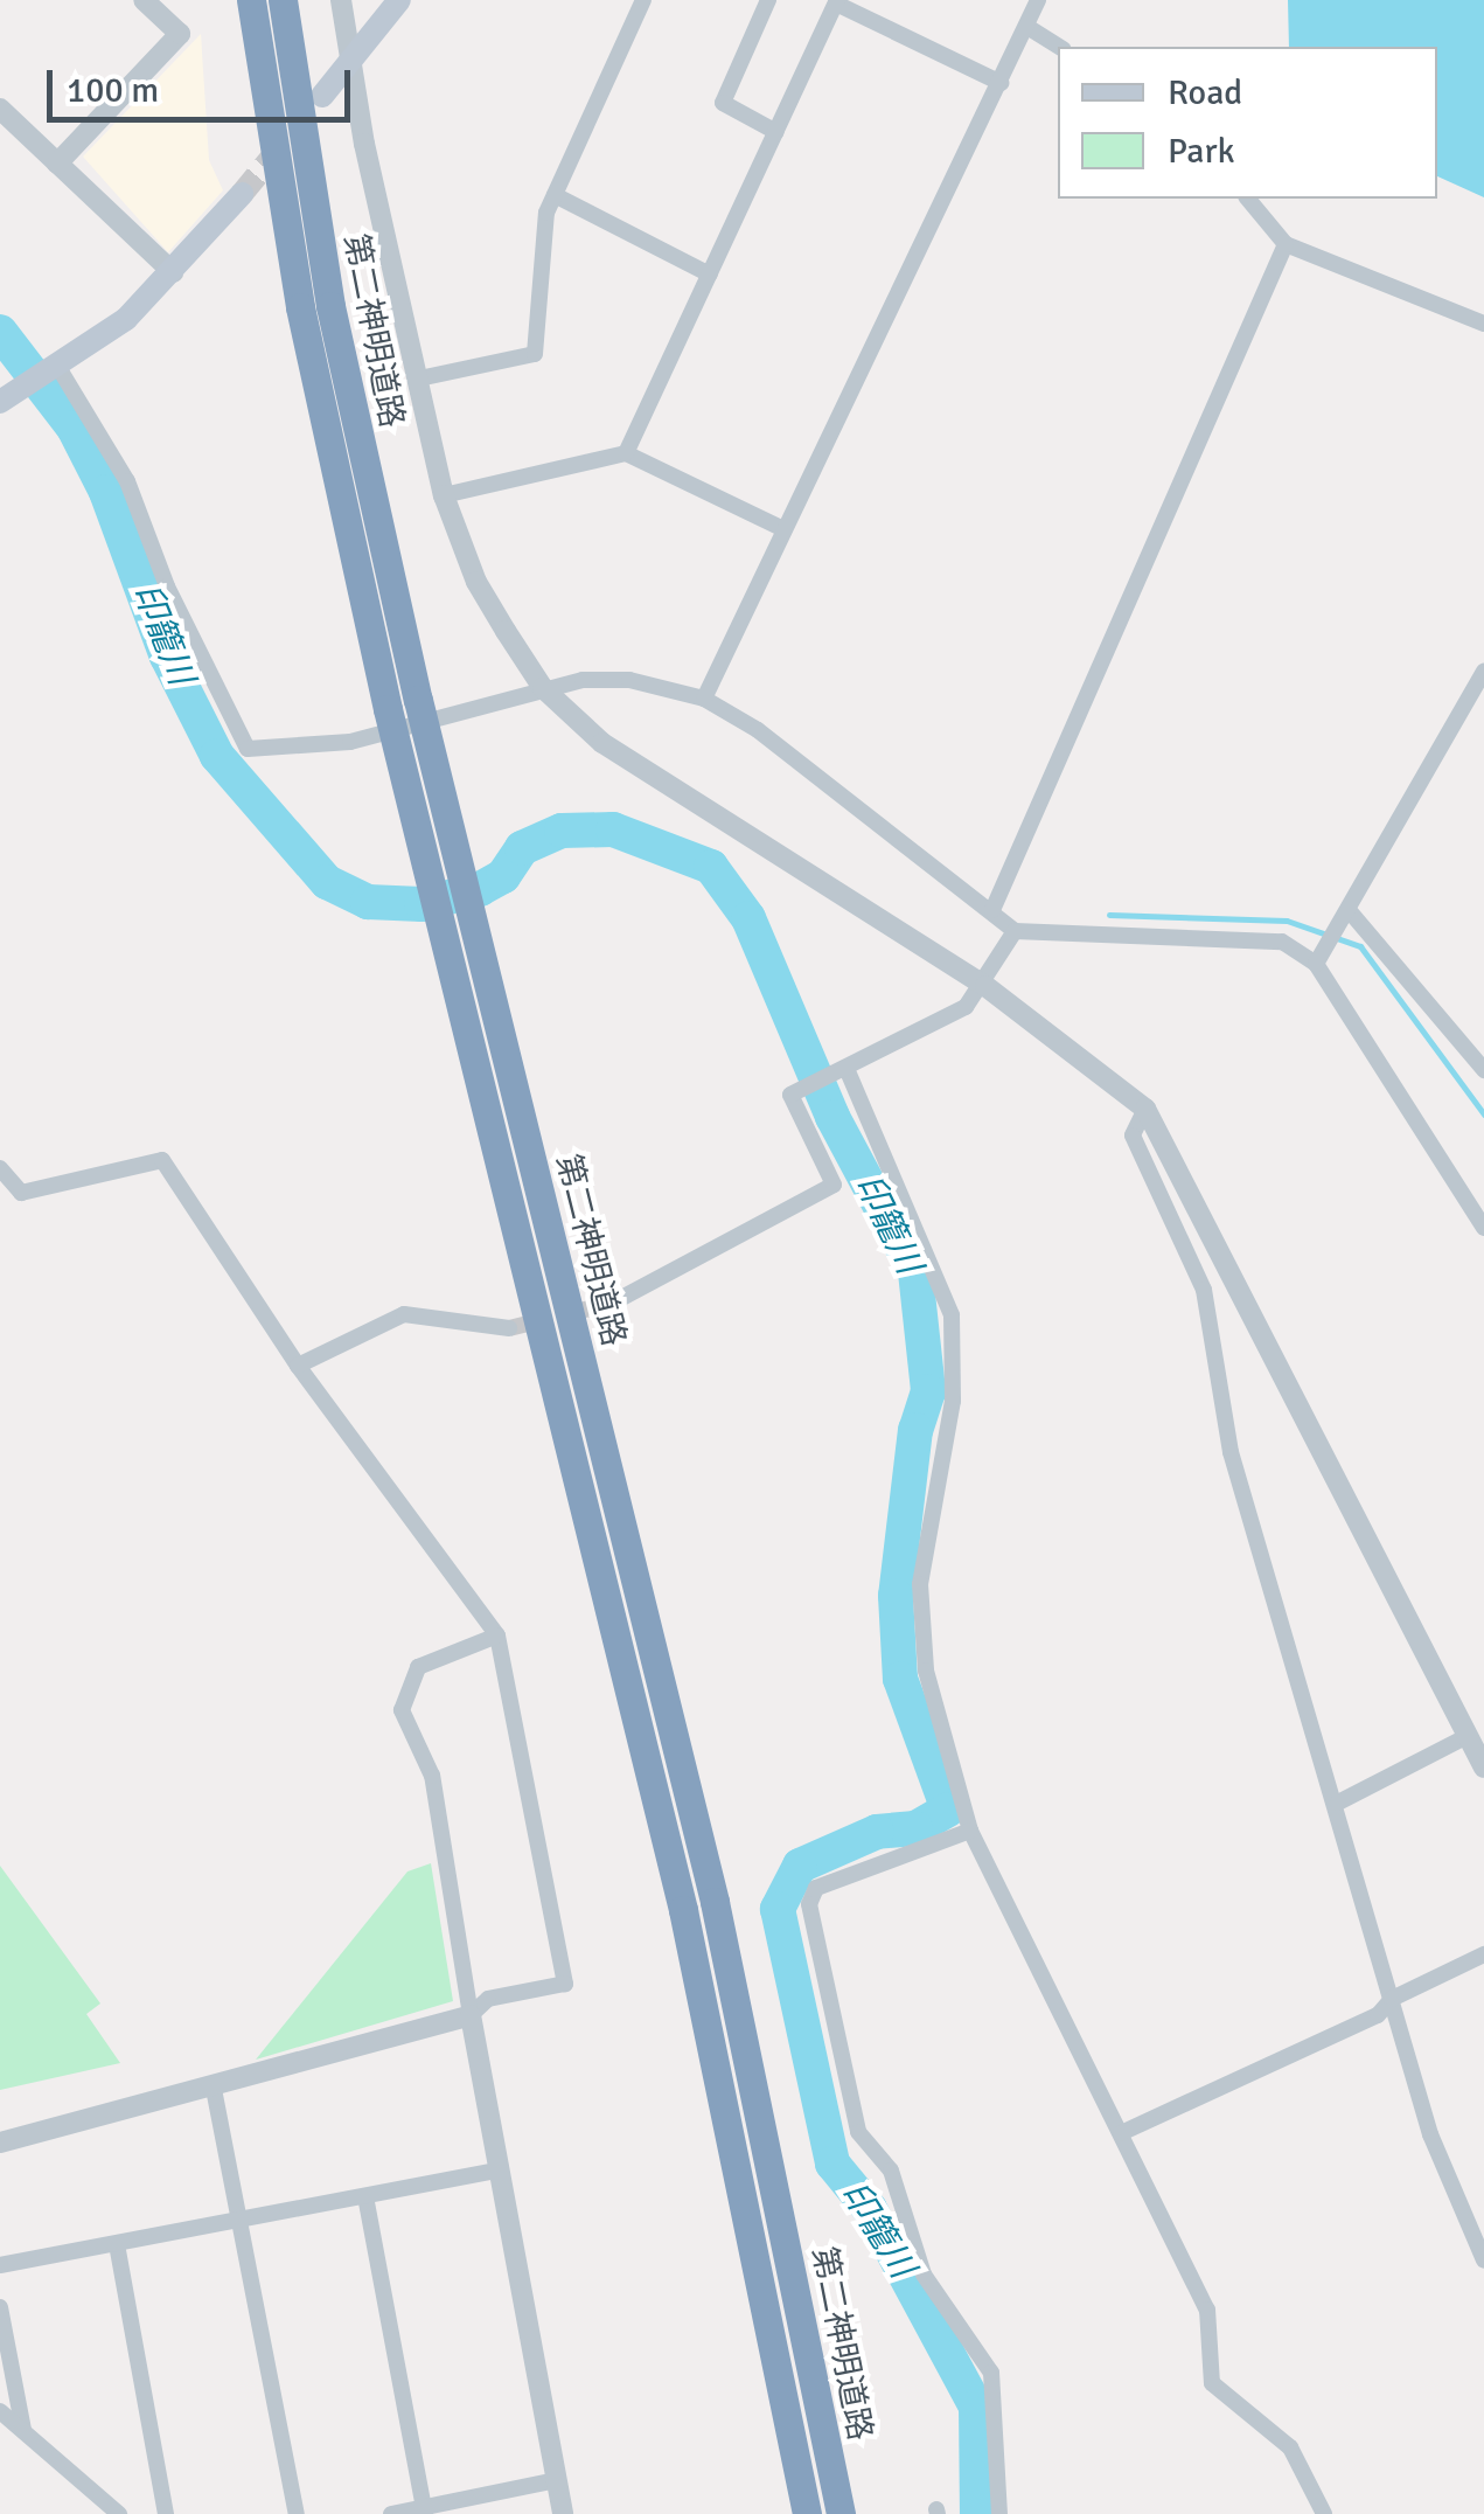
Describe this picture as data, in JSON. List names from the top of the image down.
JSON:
{
  "streets": {
    "highway": ["第二神明道路"]
  },
  "water": ["印籠川"],
  "legend": ["Road", "Park"],
  "scale_bar": "100 m"
}
